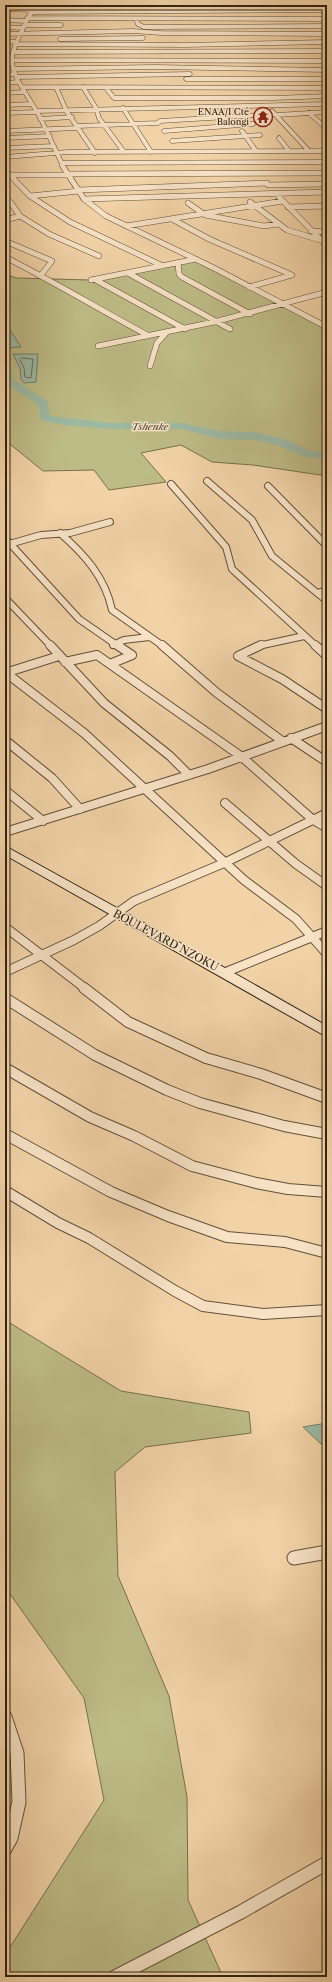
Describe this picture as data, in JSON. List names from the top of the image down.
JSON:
{
  "streets": {
    "street": ["BOULEVARD NZOKU"]
  },
  "water": ["Tshenke"],
  "places": {
    "temple": ["ENAA/I Cté Balongi"]
  }
}
